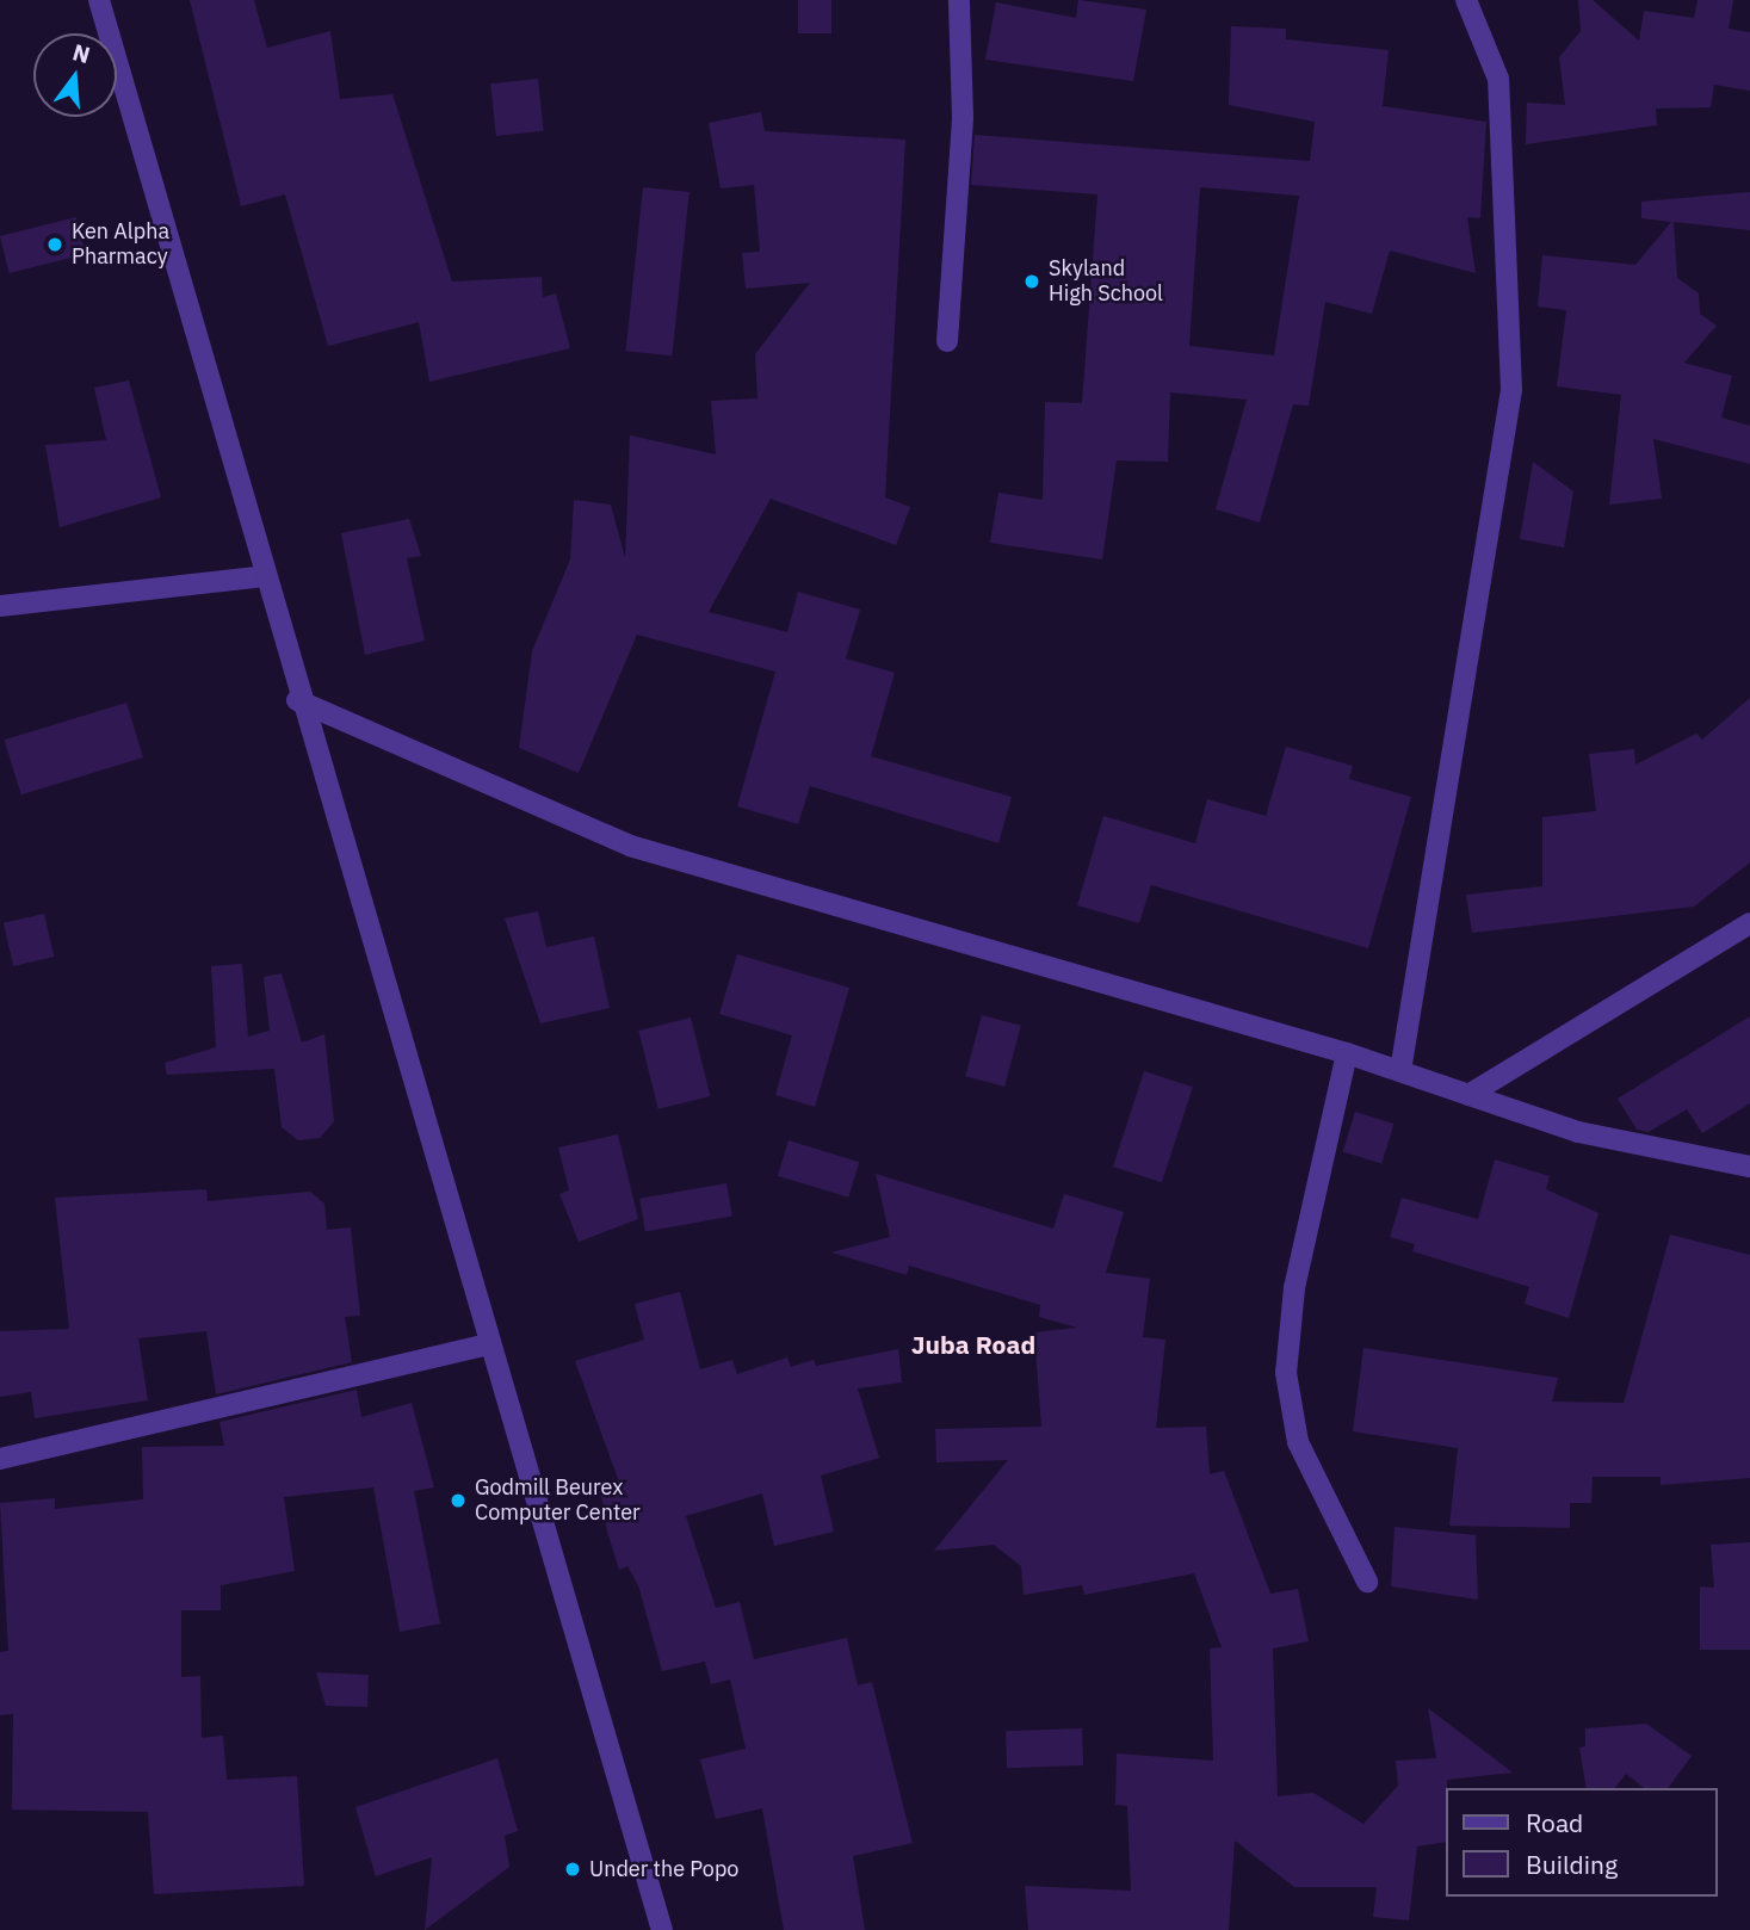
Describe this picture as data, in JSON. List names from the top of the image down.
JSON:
{
  "districts": ["Juba Road"],
  "places": [
    "Ken Alpha Pharmacy",
    "Skyland High School",
    "Godmill Beurex Computer Center",
    "Under the Popo"
  ],
  "legend": ["Road", "Building"],
  "north": "top"
}
